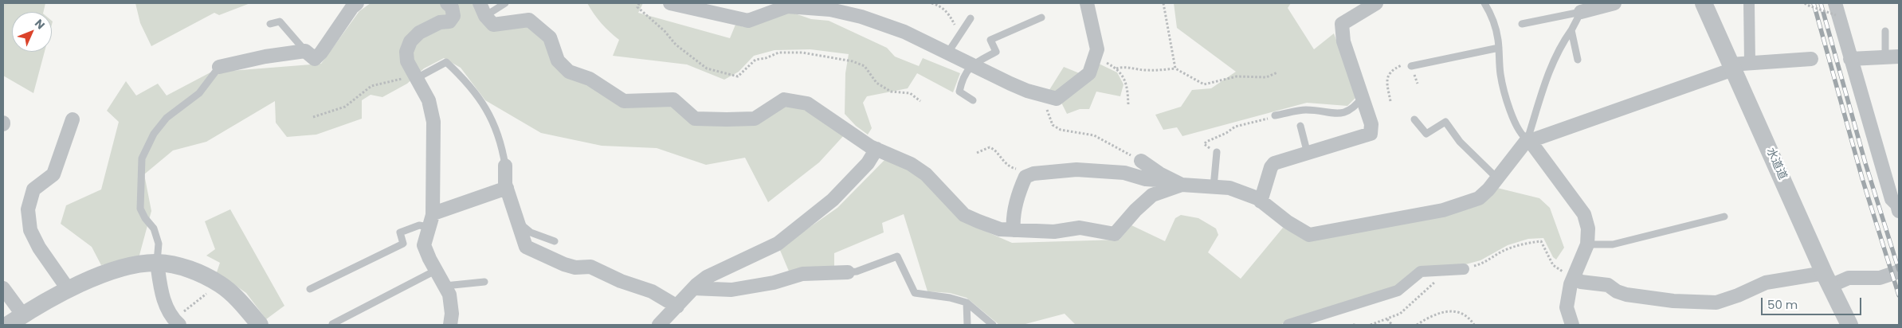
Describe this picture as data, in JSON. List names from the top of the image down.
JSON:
{
  "streets": {
    "street": ["水道道"]
  },
  "scale_bar": "50 m",
  "north": "top right"
}
